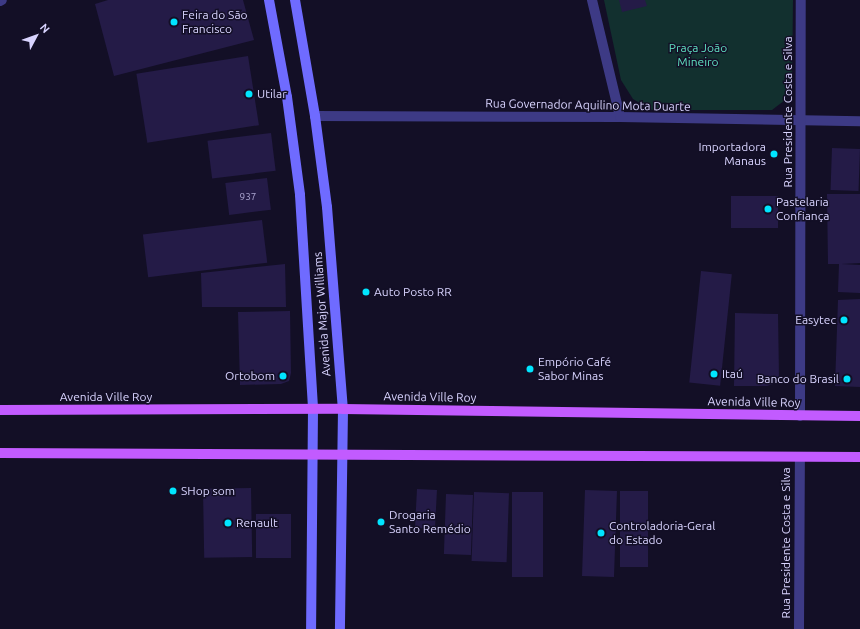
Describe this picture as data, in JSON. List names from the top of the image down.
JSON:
{
  "streets": {
    "main road": ["Avenida Major Williams", "Avenida Ville Roy"],
    "street": ["Rua Governador Aquilino Mota Duarte", "Rua Presidente Costa e Silva"]
  },
  "crossings": [
    ["Rua Governador Aquilino Mota Duarte", "Rua Presidente Costa e Silva"],
    ["Rua Governador Aquilino Mota Duarte", "Avenida Major Williams"],
    ["Rua Presidente Costa e Silva", "Avenida Ville Roy"],
    ["Avenida Major Williams", "Avenida Ville Roy"]
  ],
  "parks": ["Praça João Mineiro"],
  "places": [
    "Feira do São Francisco",
    "Utilar",
    "Importadora Manaus",
    "Pastelaria Confiança",
    "Auto Posto RR",
    "Easytec",
    "Empório Café Sabor Minas",
    "Itaú",
    "Ortobom",
    "Banco do Brasil",
    "SHop som",
    "Drogaria Santo Remédio",
    "Renault",
    "Controladoria-Geral do Estado"
  ],
  "house_numbers": ["937"],
  "north": "top right"
}
